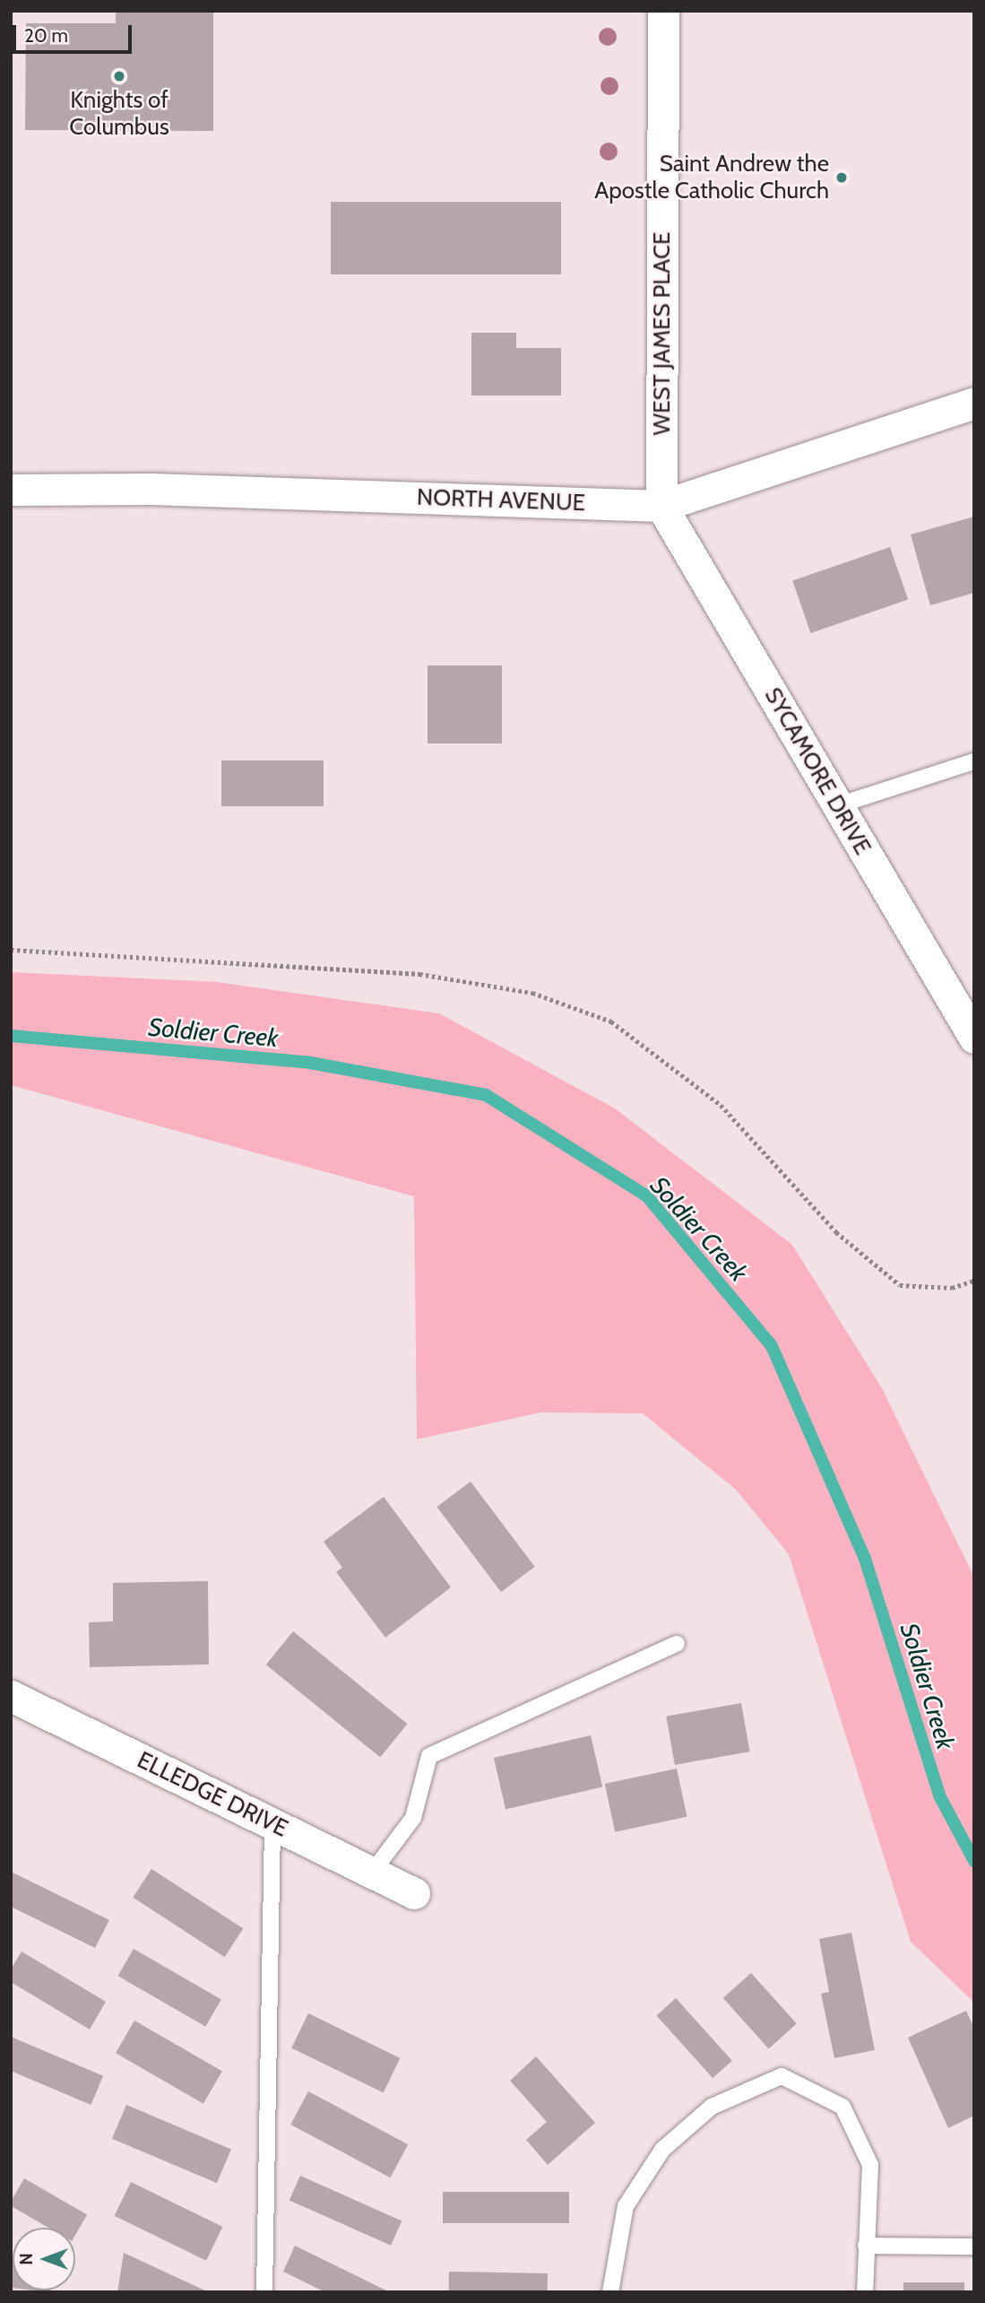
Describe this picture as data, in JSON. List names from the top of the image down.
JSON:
{
  "streets": {
    "street": [
      "WEST JAMES PLACE",
      "NORTH AVENUE",
      "SYCAMORE DRIVE",
      "ELLEDGE DRIVE"
    ]
  },
  "crossings": [
    ["WEST JAMES PLACE", "NORTH AVENUE"],
    ["WEST JAMES PLACE", "SYCAMORE DRIVE"],
    ["NORTH AVENUE", "SYCAMORE DRIVE"]
  ],
  "water": ["Soldier Creek"],
  "places": ["Knights of Columbus", "Saint Andrew the Apostle Catholic Church"],
  "scale_bar": "20 m",
  "north": "left"
}
